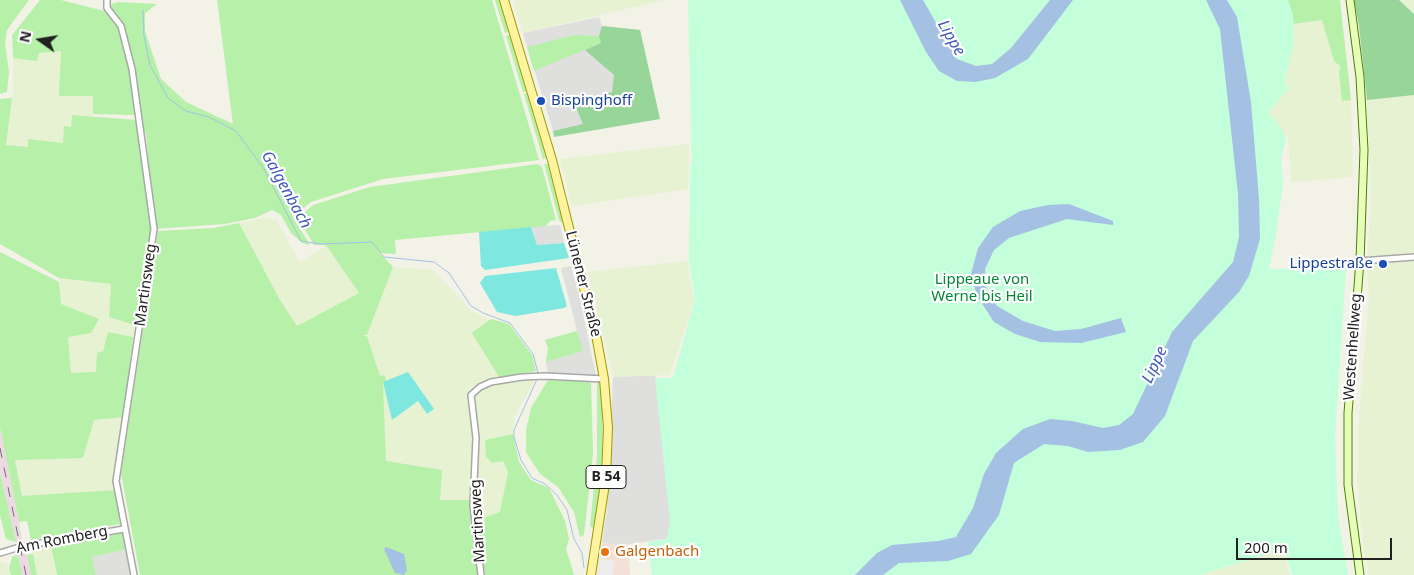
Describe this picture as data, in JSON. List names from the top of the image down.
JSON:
{
  "streets": {
    "main road": ["Lünener Straße", "Westenhellweg", "B 54"],
    "street": ["Martinsweg", "Am Romberg"]
  },
  "crossings": [
    ["Lünener Straße", "Martinsweg"],
    ["Martinsweg", "Am Romberg"]
  ],
  "water": ["Lippe", "Galgenbach"],
  "parks": ["Lippeaue von Werne bis Heil"],
  "places": ["Bispinghoff", "Lippestraße", "Galgenbach"],
  "scale_bar": "200 m",
  "north": "left"
}
